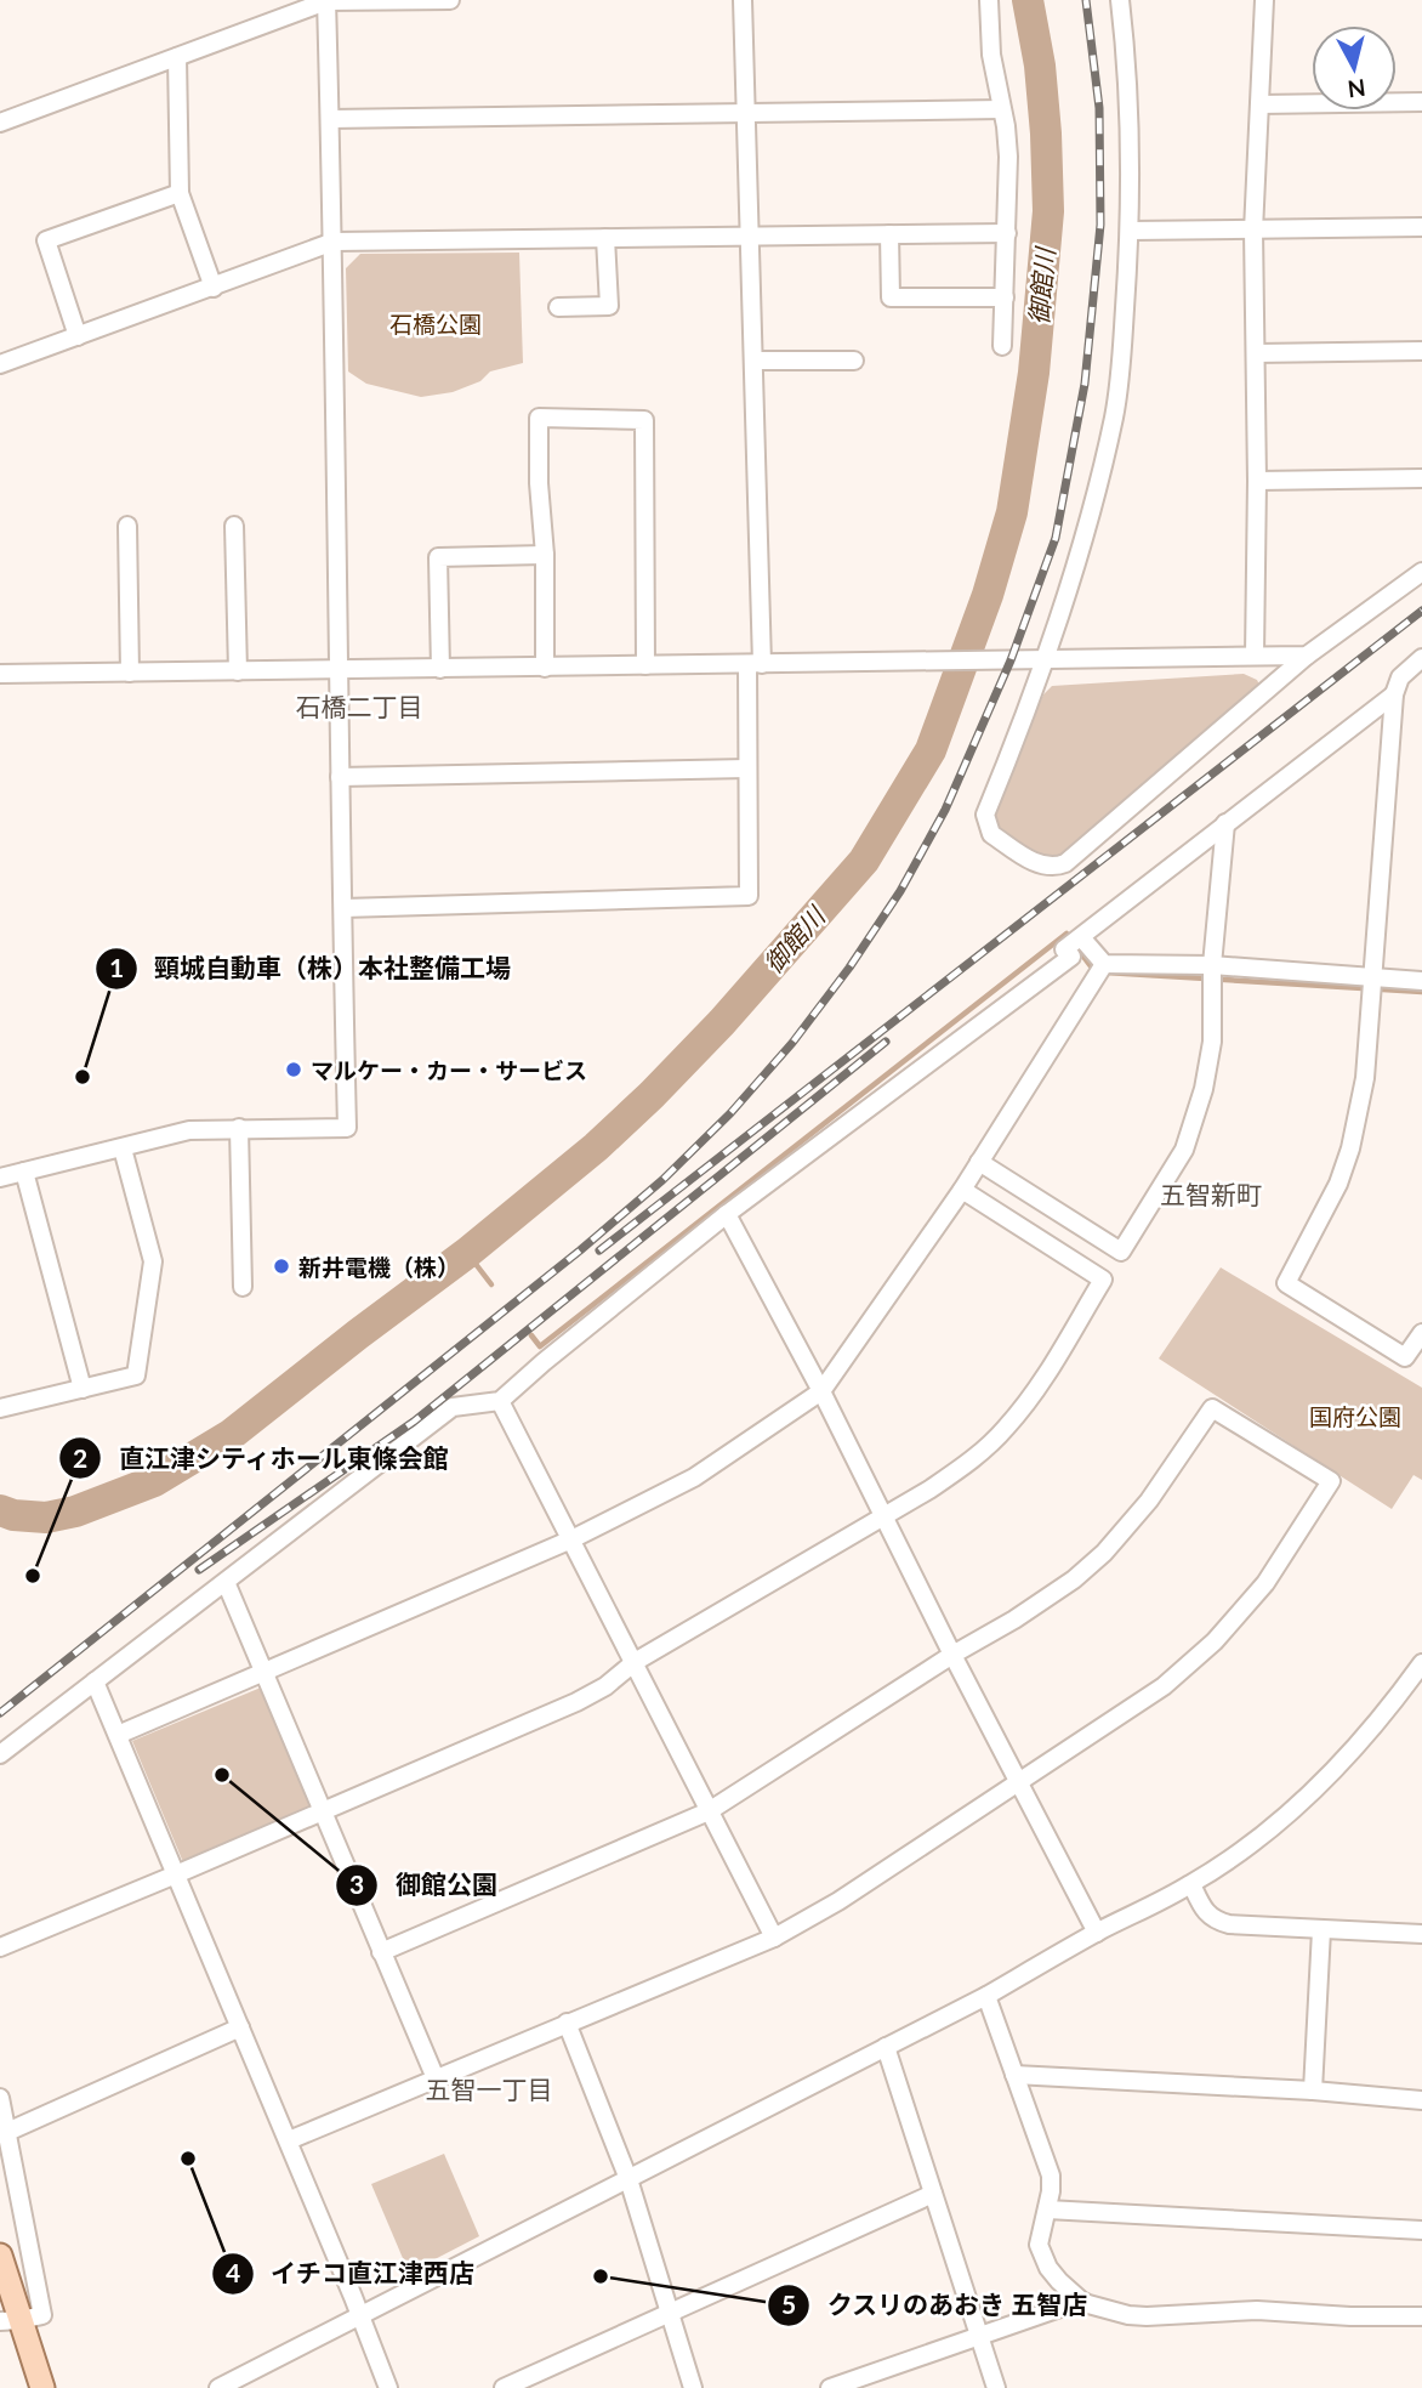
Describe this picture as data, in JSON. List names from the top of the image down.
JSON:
{
  "districts": ["石橋二丁目", "五智新町", "五智一丁目"],
  "water": ["御館川"],
  "parks": ["石橋公園", "国府公園"],
  "places": [
    "マルケー・カー・サービス",
    "頸城自動車（株）本社整備工場",
    "新井電機（株）",
    "直江津シティホール東條会館",
    "御館公園",
    "イチコ直江津西店",
    "クスリのあおき 五智店"
  ],
  "north": "bottom"
}
